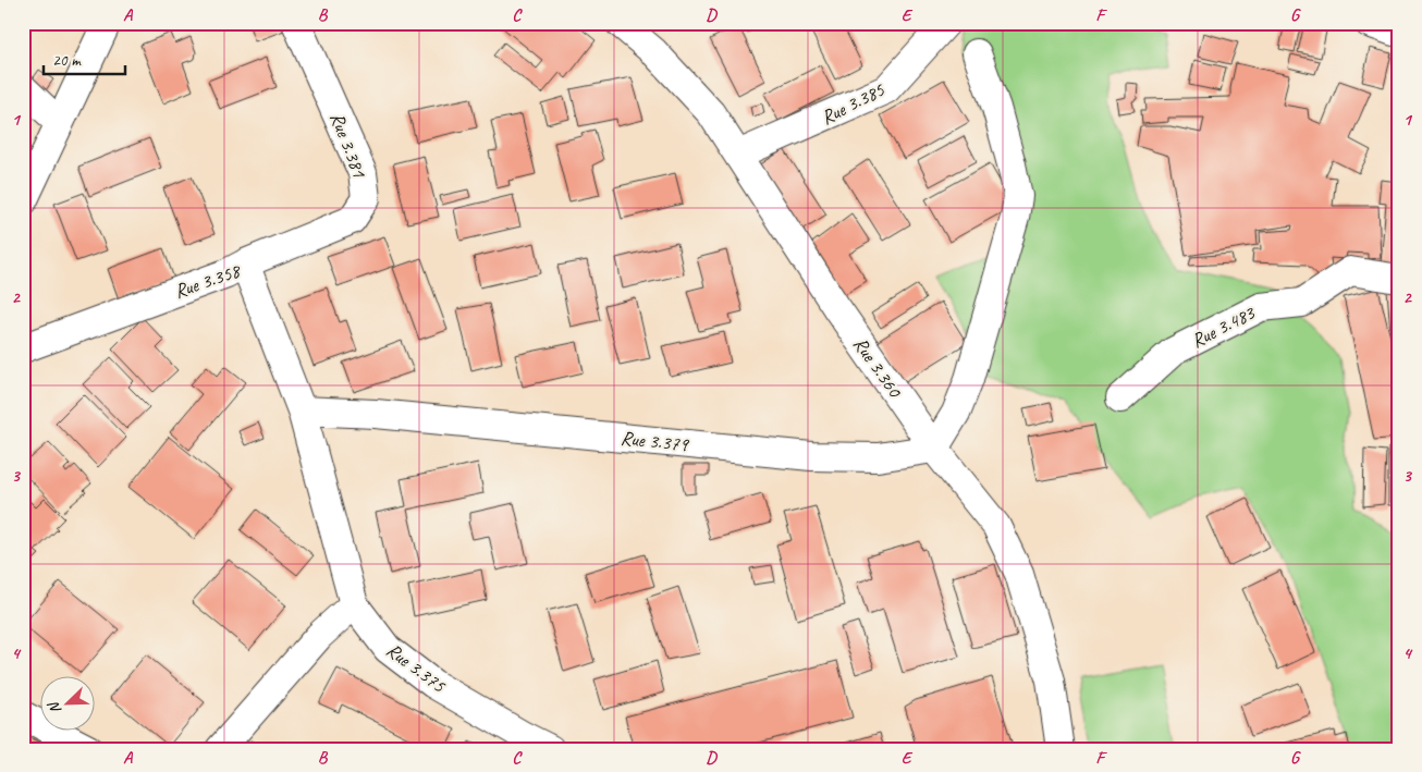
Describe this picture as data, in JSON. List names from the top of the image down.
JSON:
{
  "streets": {
    "street": [
      "Rue 3.385",
      "Rue 3.381",
      "Rue 3.358",
      "Rue 3.483",
      "Rue 3.360",
      "Rue 3.379",
      "Rue 3.375"
    ]
  },
  "crossings": [
    ["Rue 3.385", "Rue 3.360"],
    ["Rue 3.381", "Rue 3.358"],
    ["Rue 3.358", "Rue 3.379"],
    ["Rue 3.358", "Rue 3.375"],
    ["Rue 3.360", "Rue 3.379"]
  ],
  "scale_bar": "20 m",
  "north": "bottom left",
  "grid": {
    "columns": [
      "A",
      "B",
      "C",
      "D",
      "E",
      "F",
      "G"
    ],
    "rows": [
      "1",
      "2",
      "3",
      "4"
    ]
  }
}
